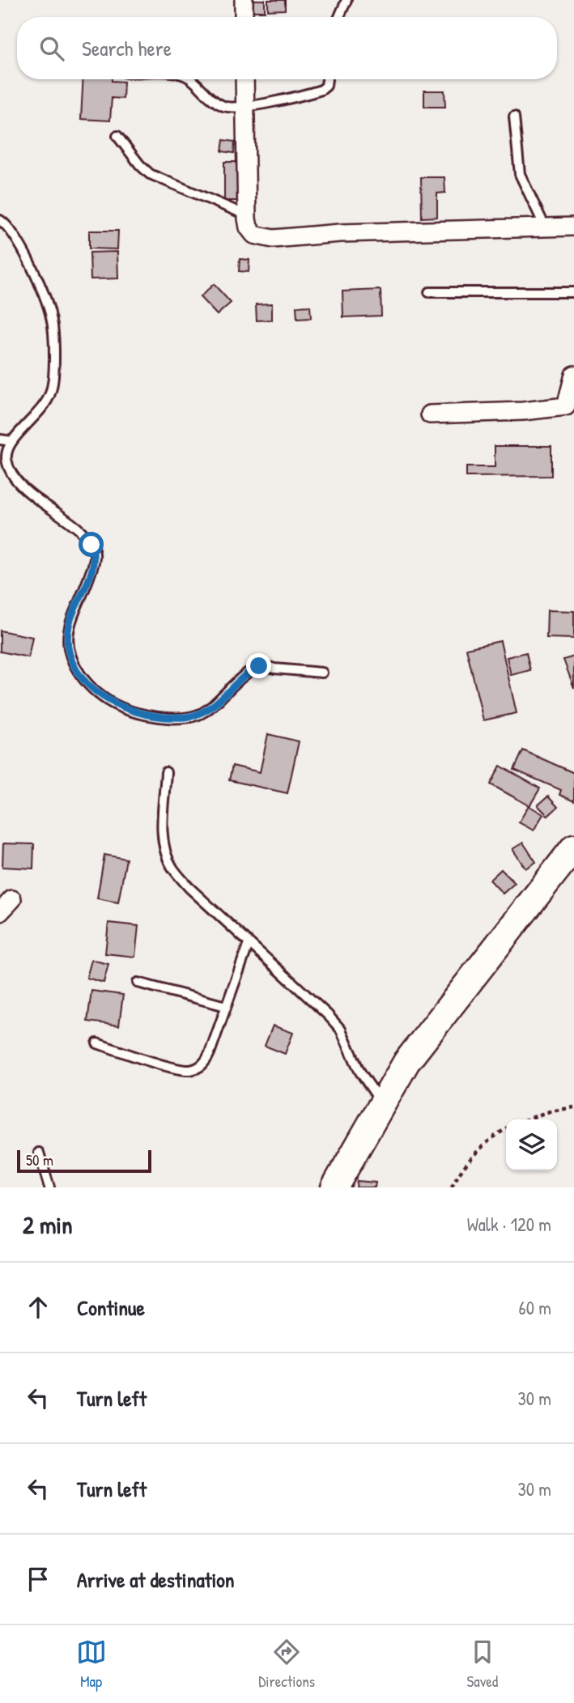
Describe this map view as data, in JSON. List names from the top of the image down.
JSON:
{
  "scale_bar": "50 m",
  "page": {
    "search": "Search here",
    "scale": "50 m",
    "heading": ["2 min", "Walk · 120 m"],
    "list": [
      ["Continue", "60 m"],
      ["Turn left", "30 m"],
      ["Turn left", "30 m"],
      "Arrive at destination"
    ],
    "nav": ["Map", "Directions", "Saved"]
  }
}
